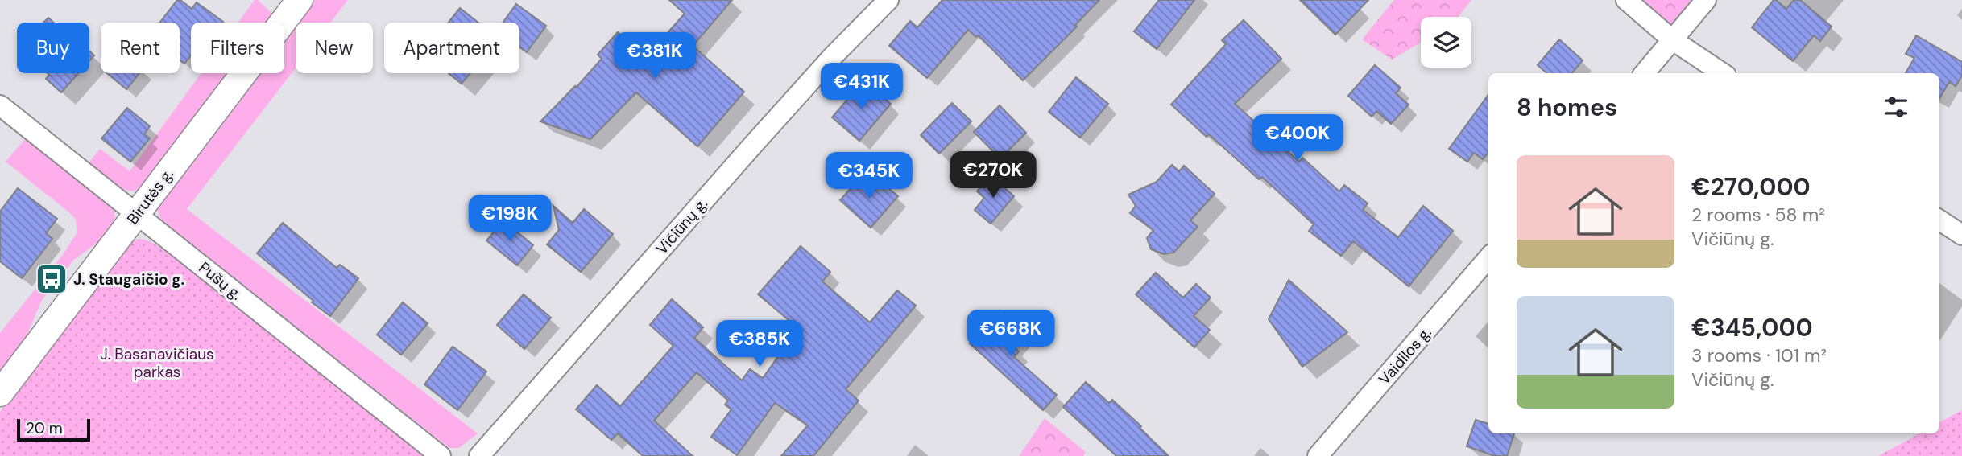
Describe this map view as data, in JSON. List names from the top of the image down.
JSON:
{
  "streets": {
    "street": [
      "Birutės g.",
      "Vičiūnų g.",
      "Pušų g.",
      "Vaidilos g."
    ]
  },
  "crossings": [
    ["Birutės g.", "Pušų g."]
  ],
  "parks": ["J. Basanavičiaus parkas"],
  "places": {
    "bus stop": ["J. Staugaičio g."]
  },
  "scale_bar": "20 m",
  "page": {
    "chip": [
      "Buy",
      "Rent",
      "Filters",
      "New",
      "Apartment"
    ],
    "price": [
      "€381K",
      "€431K",
      "€400K",
      "€270K",
      "€345K",
      "€198K",
      "€668K",
      "€385K"
    ],
    "heading": "8 homes",
    "list": [
      {
        "name": "€270,000",
        "note": "2 rooms · 58 m² · Vičiūnų g."
      },
      {
        "name": "€345,000",
        "note": "3 rooms · 101 m² · Vičiūnų g."
      }
    ],
    "scale": "20 m"
  }
}
